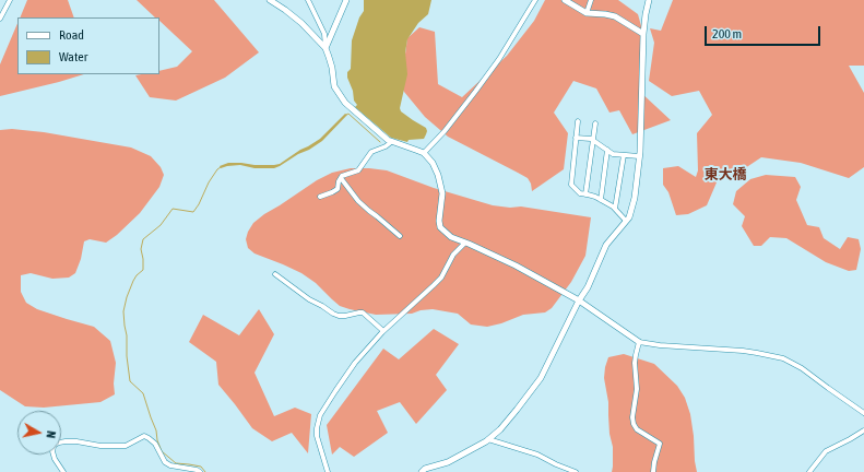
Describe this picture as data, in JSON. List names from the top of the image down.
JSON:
{
  "districts": ["東大橋"],
  "legend": ["Road", "Water"],
  "scale_bar": "200 m",
  "north": "right"
}
